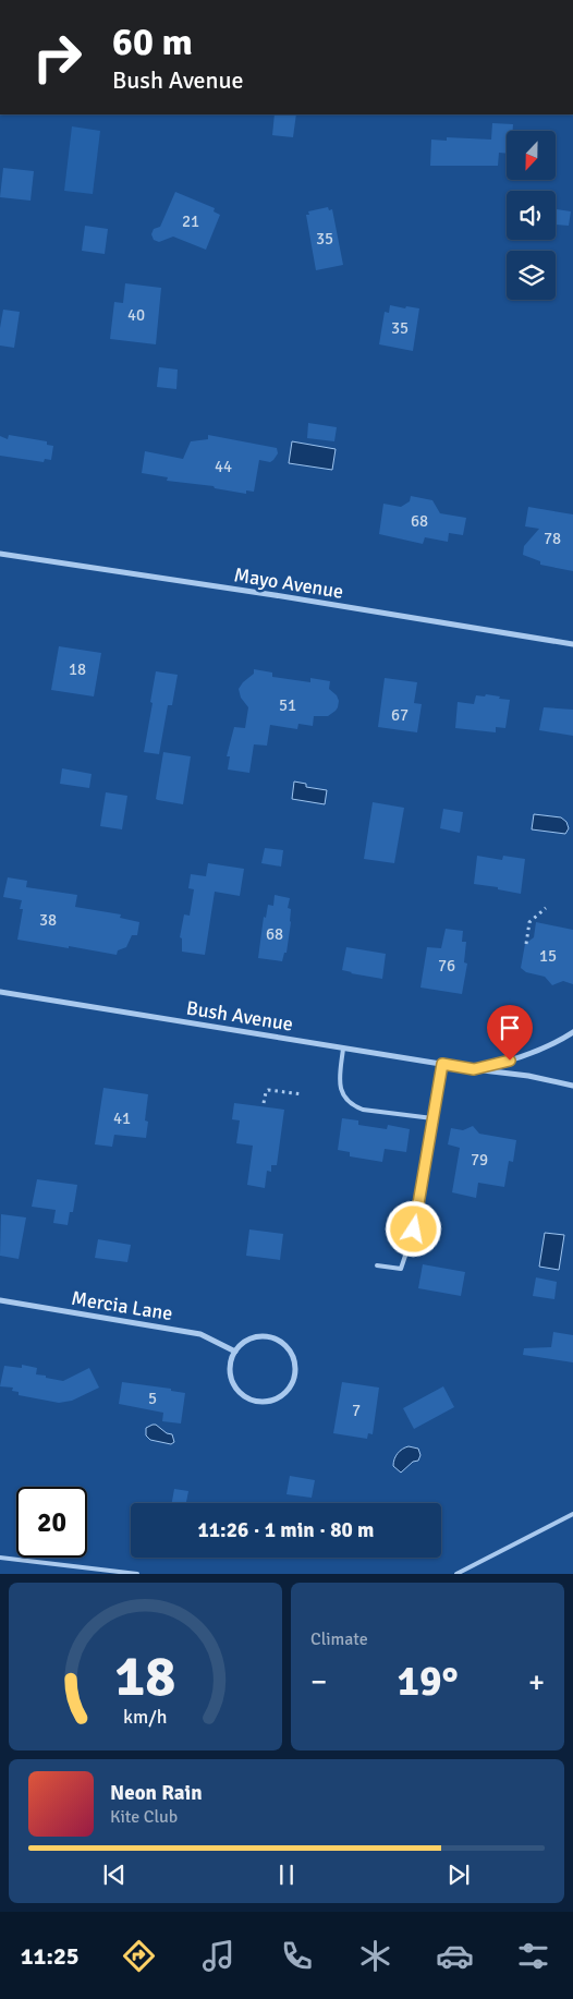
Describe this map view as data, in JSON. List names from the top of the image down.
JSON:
{
  "streets": {
    "street": ["Mayo Avenue", "Bush Avenue", "Mercia Lane"]
  },
  "house_numbers": [
    "21",
    "35",
    "40",
    "35",
    "44",
    "68",
    "78",
    "18",
    "51",
    "67",
    "38",
    "68",
    "15",
    "76",
    "41",
    "79",
    "5",
    "7"
  ],
  "north": "bottom",
  "page": {
    "turn": ["60 m", "Bush Avenue"],
    "limit": "20",
    "trip": "11:26 · 1 min · 80 m",
    "tile": "Climate",
    "heat": ["−", "19°", "+"],
    "song": ["Neon Rain", "Kite Club"],
    "tabs": "11:25",
    "gauge": ["18", "km/h"]
  }
}
